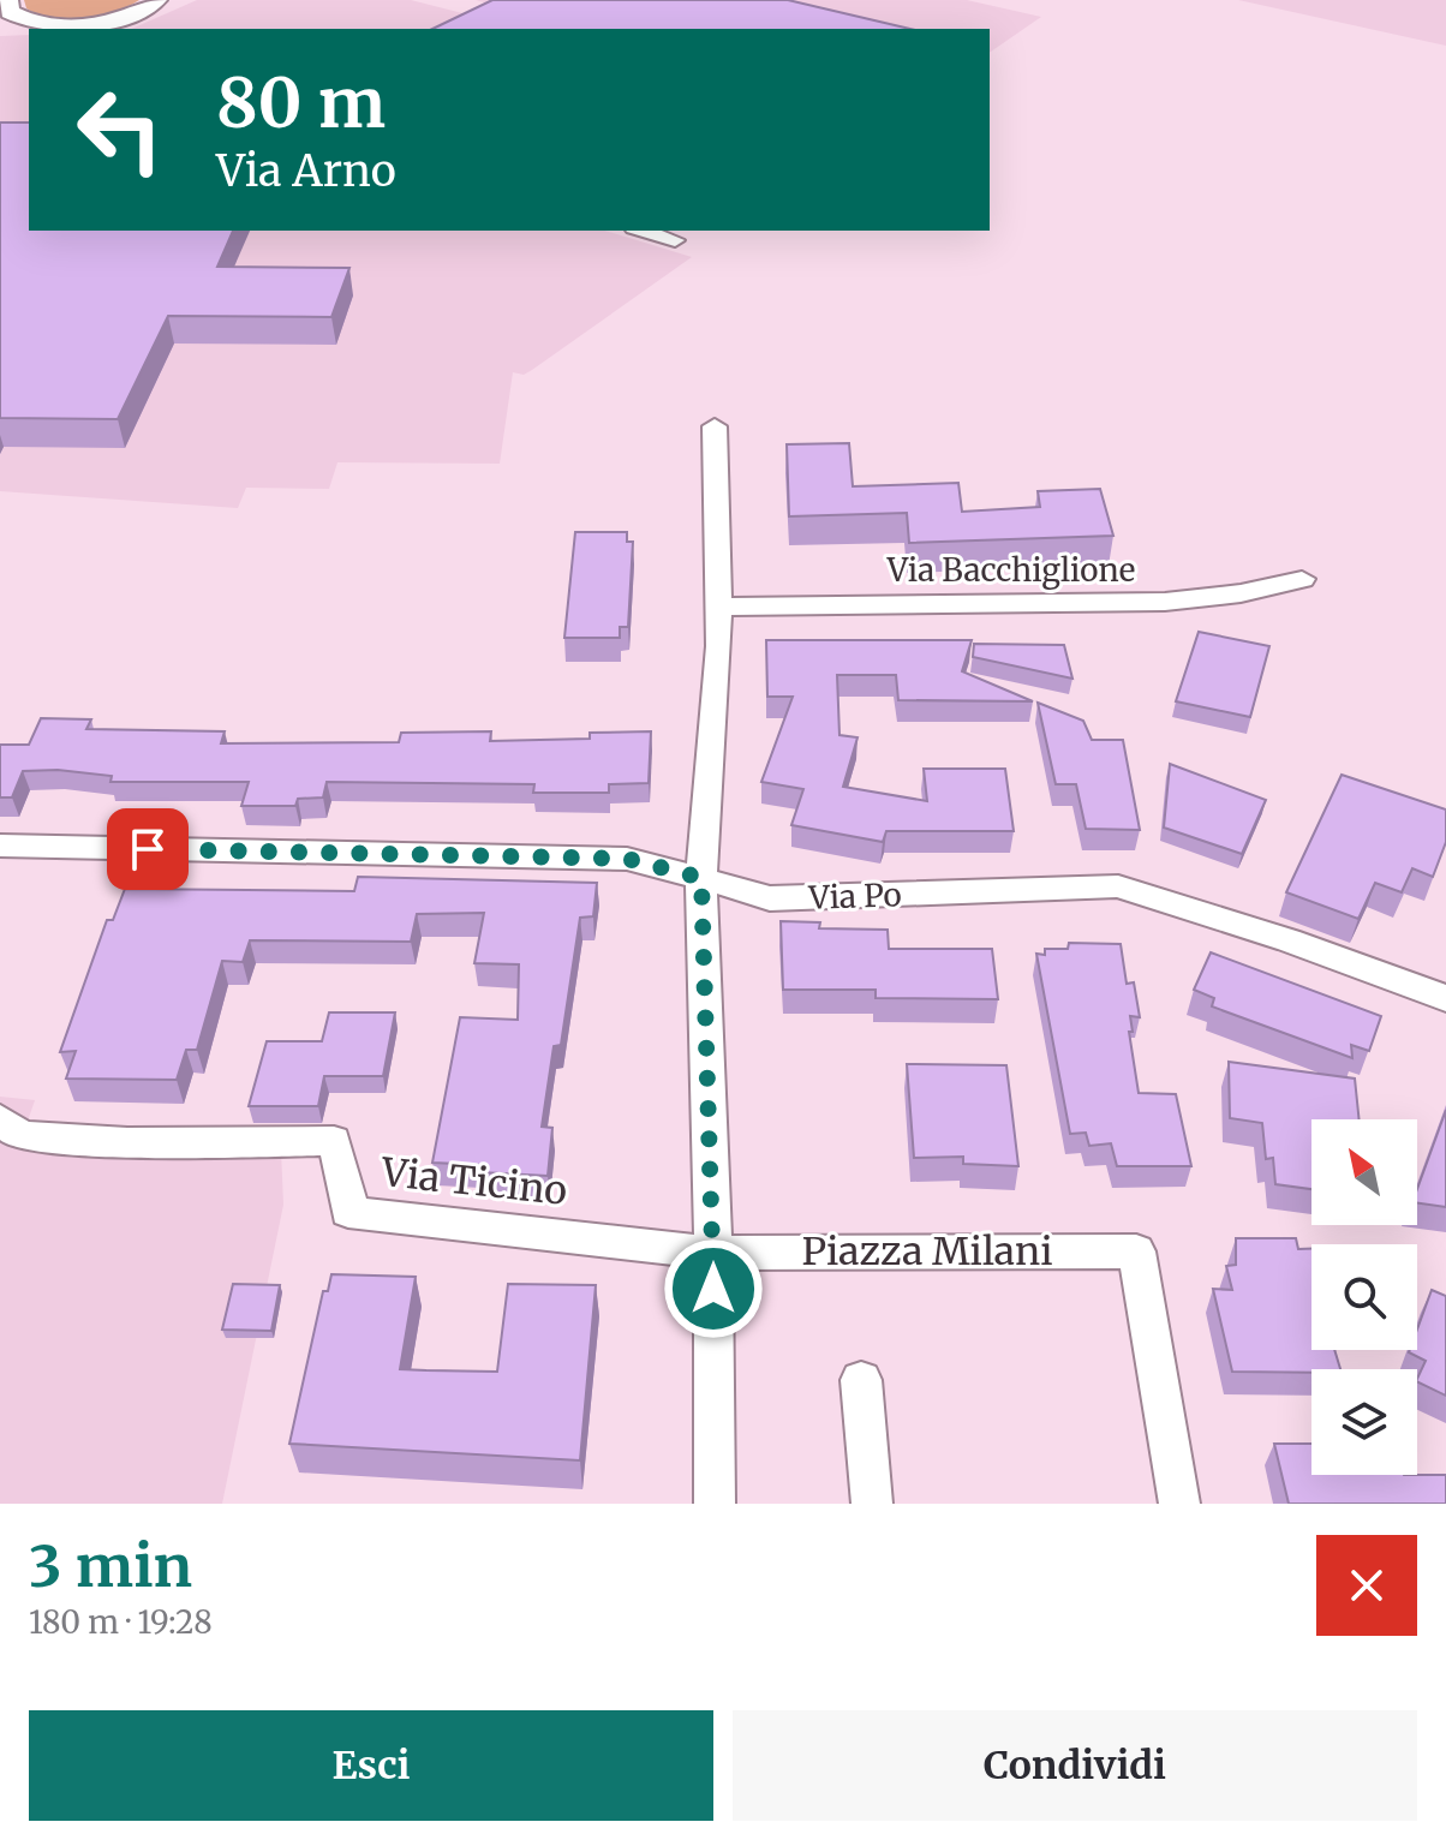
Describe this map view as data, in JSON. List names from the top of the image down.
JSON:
{
  "streets": {
    "street": [
      "Via Bacchiglione",
      "Via Po",
      "Via Ticino",
      "Piazza Milani"
    ]
  },
  "crossings": [
    ["Via Ticino", "Piazza Milani"]
  ],
  "north": "top left",
  "page": {
    "turn": ["80 m", "Via Arno"],
    "heading": ["3 min", "180 m · 19:28"],
    "buttons": ["Esci", "Condividi"]
  }
}
